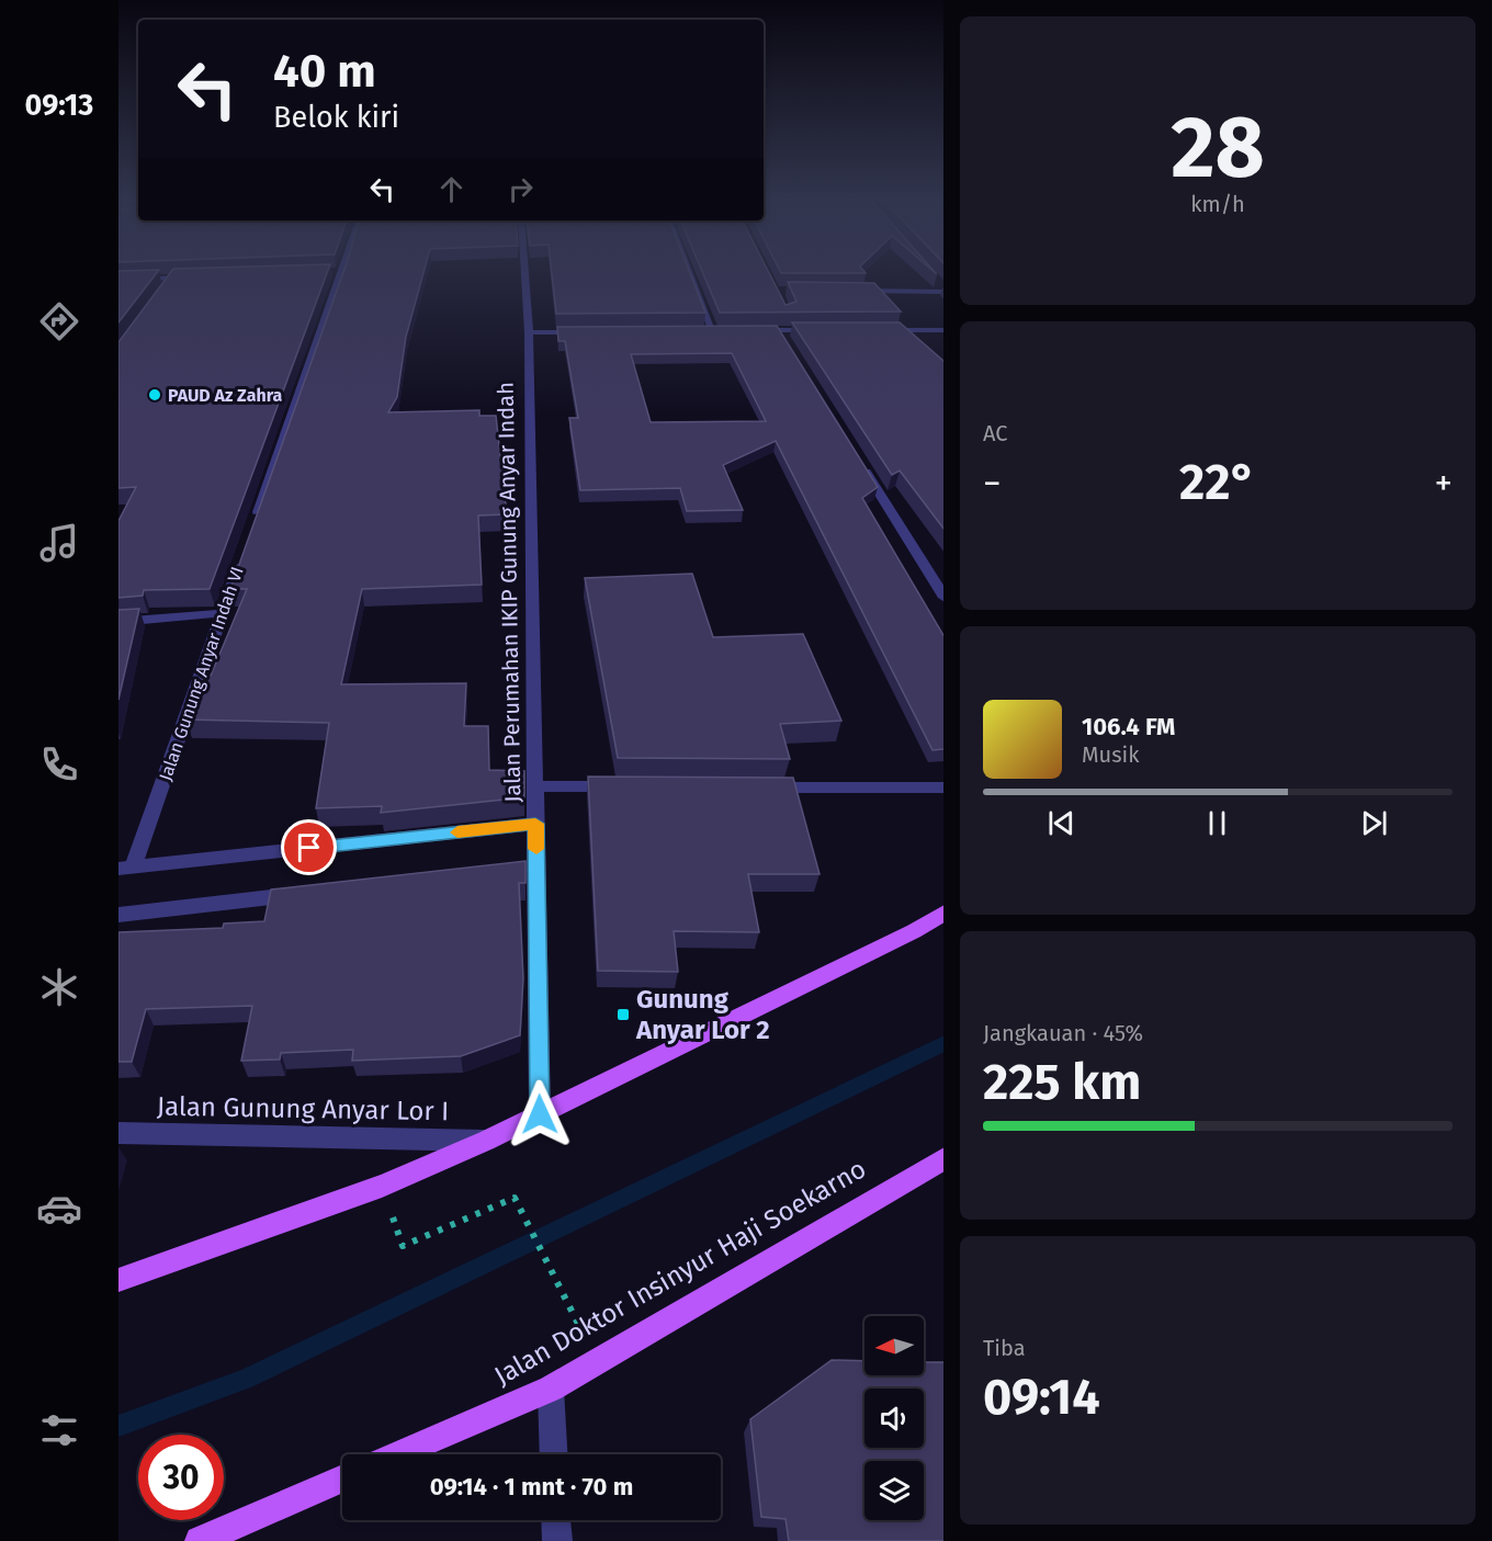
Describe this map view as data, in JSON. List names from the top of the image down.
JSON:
{
  "streets": {
    "main road": ["Jalan Doktor Insinyur Haji Soekarno"],
    "street": ["Jalan Perumahan IKIP Gunung Anyar Indah", "Jalan Gunung Anyar Indah VI", "Jalan Gunung Anyar Lor I"]
  },
  "crossings": [
    ["Jalan Perumahan IKIP Gunung Anyar Indah", "Jalan Gunung Anyar Indah VI"]
  ],
  "places": {
    "other": ["PAUD Az Zahra"],
    "transit": ["Gunung Anyar Lor 2"]
  },
  "north": "left",
  "page": {
    "tabs": "09:13",
    "tile": [
      ["28", "km/h"],
      "AC",
      ["Jangkauan · 45%", "225 km"],
      ["Tiba", "09:14"]
    ],
    "turn": ["40 m", "Belok kiri"],
    "heat": ["−", "22°", "+"],
    "song": ["106.4 FM", "Musik"],
    "limit": "30",
    "trip": "09:14 · 1 mnt · 70 m"
  }
}
